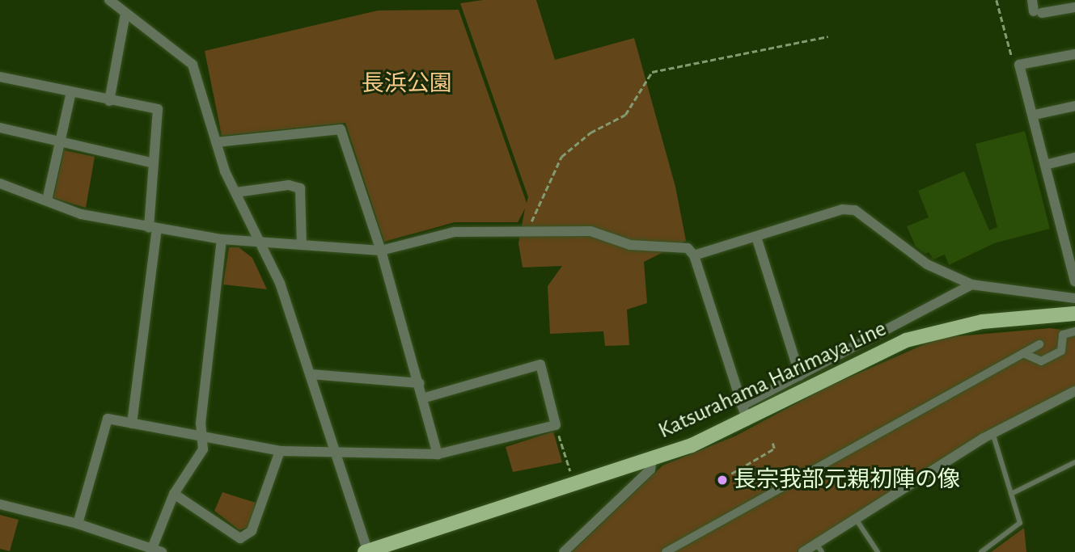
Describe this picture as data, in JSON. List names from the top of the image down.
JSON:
{
  "streets": {
    "main road": ["Katsurahama Harimaya Line"]
  },
  "parks": ["長浜公園"],
  "places": ["長宗我部元親初陣の像"]
}
